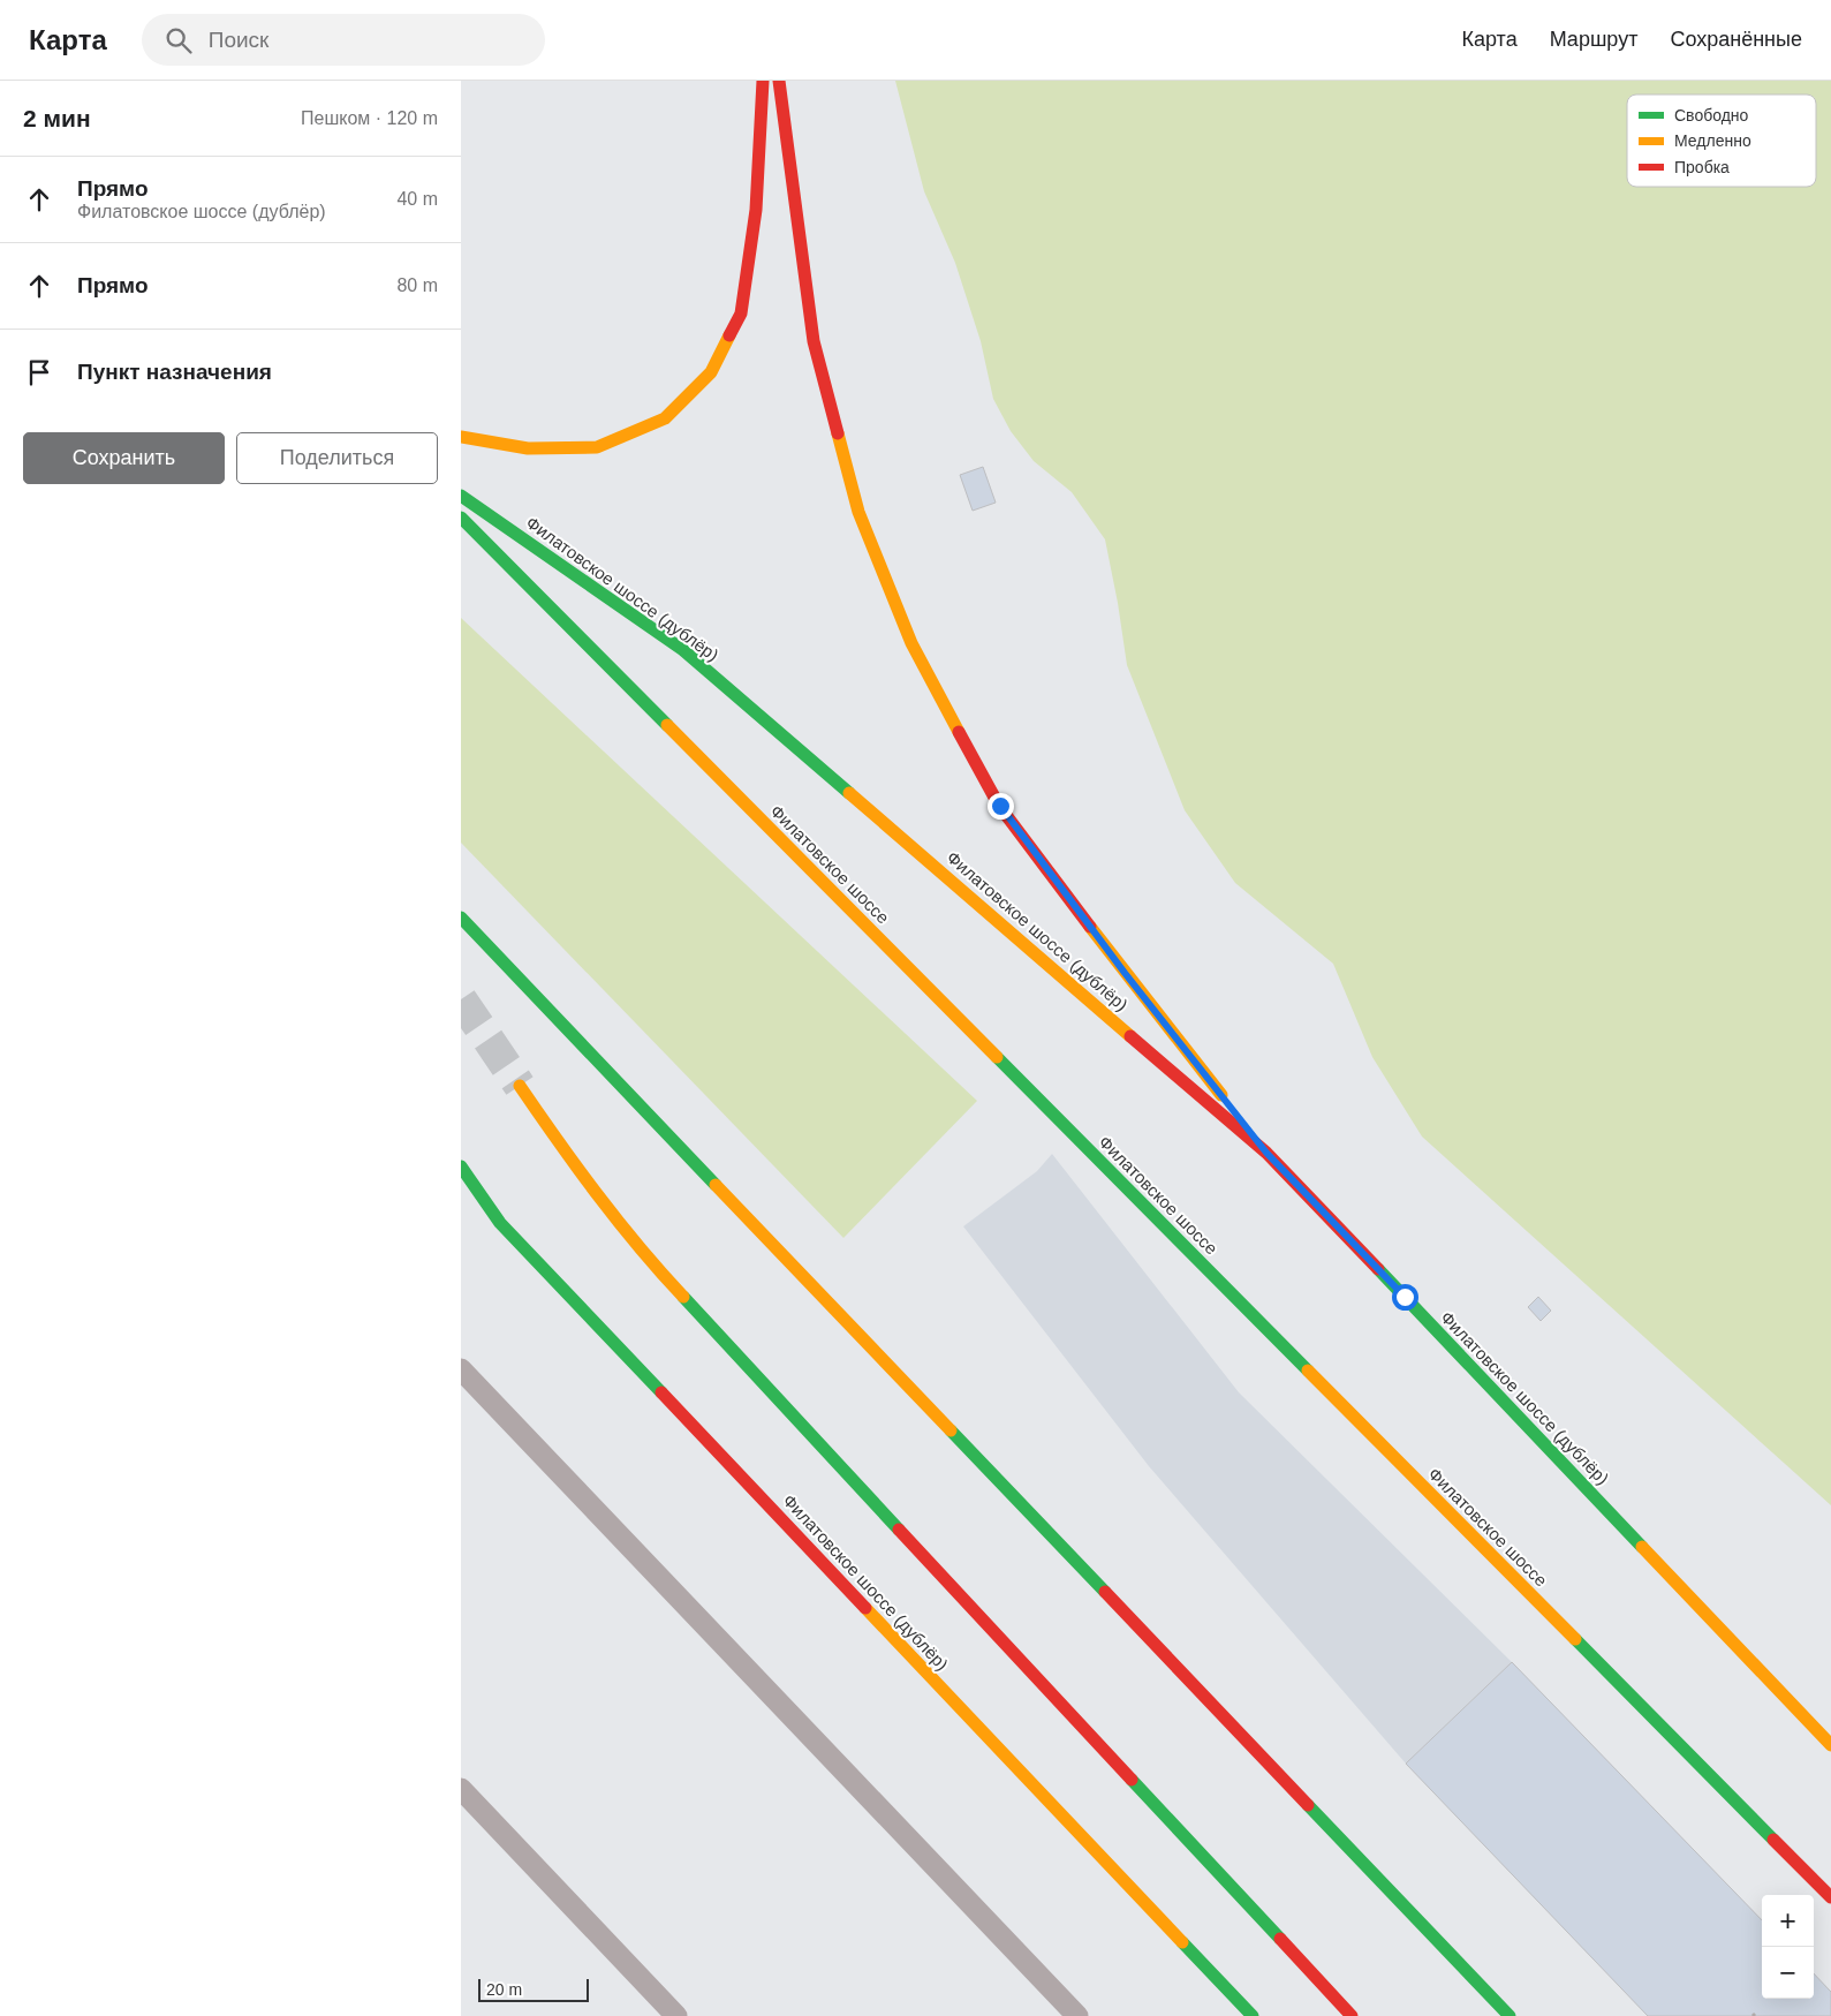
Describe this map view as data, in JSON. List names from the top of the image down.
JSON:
{
  "streets": {
    "street": ["Филатовское шоссе (дублёр)", "Филатовское шоссе"]
  },
  "legend": ["Свободно", "Медленно", "Пробка"],
  "scale_bar": "20 m",
  "page": {
    "header": "Карта",
    "search": "Поиск",
    "nav": ["Карта", "Маршрут", "Сохранённые"],
    "heading": ["2 мин", "Пешком · 120 m"],
    "list": [
      ["Прямо", "Филатовское шоссе (дублёр)", "40 m"],
      ["Прямо", "80 m"],
      "Пункт назначения"
    ],
    "buttons": ["Сохранить", "Поделиться"],
    "map_buttons": ["+", "−"],
    "scale": "20 m"
  }
}
